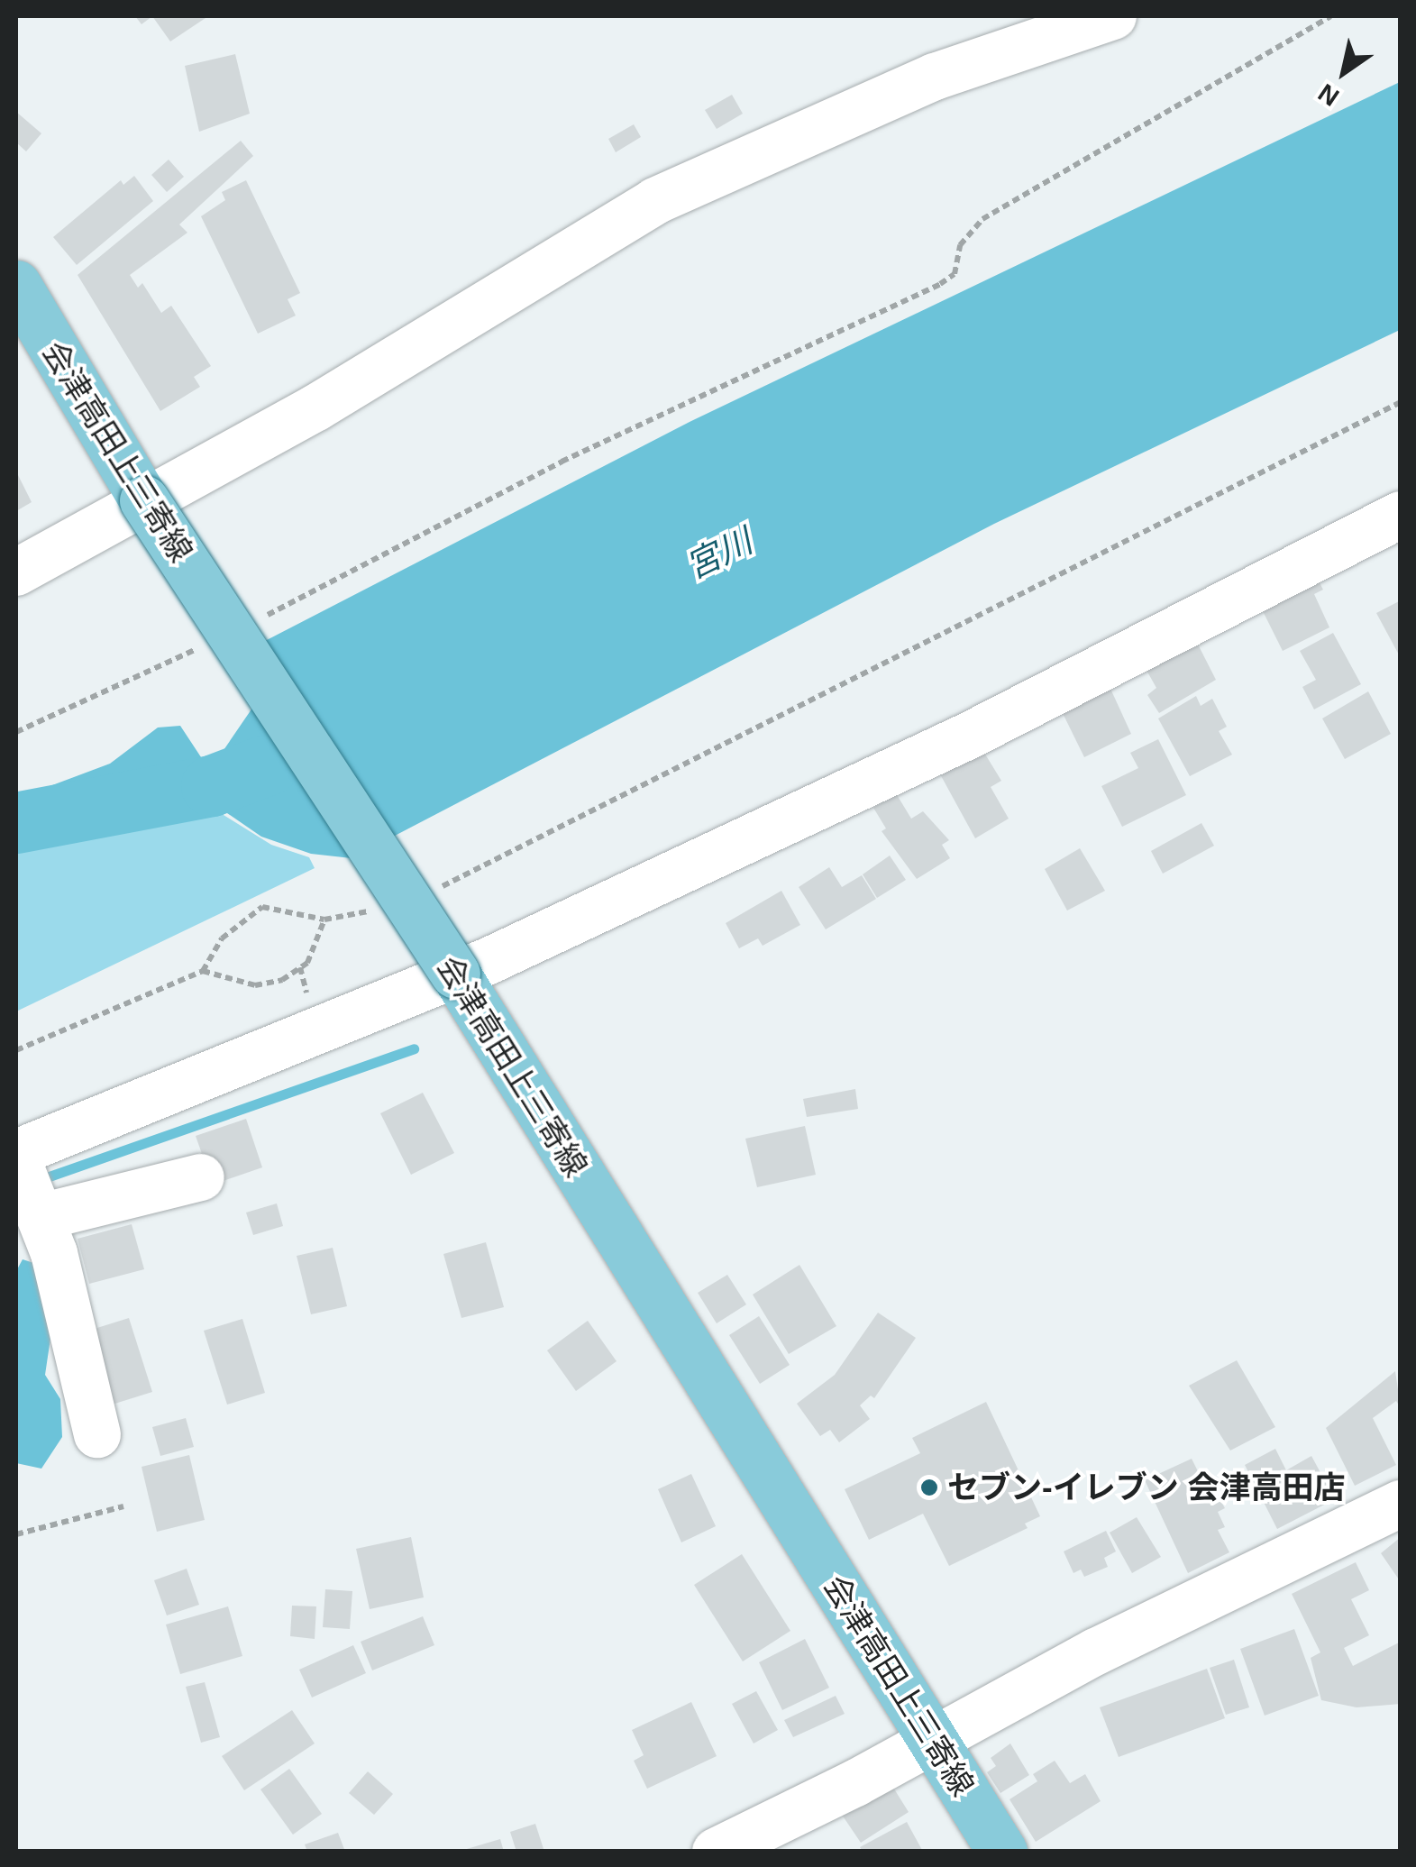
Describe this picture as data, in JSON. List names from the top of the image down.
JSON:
{
  "streets": {
    "main road": ["会津高田上三寄線"]
  },
  "water": ["宮川"],
  "places": ["セブン-イレブン 会津高田店"],
  "north": "bottom left"
}
